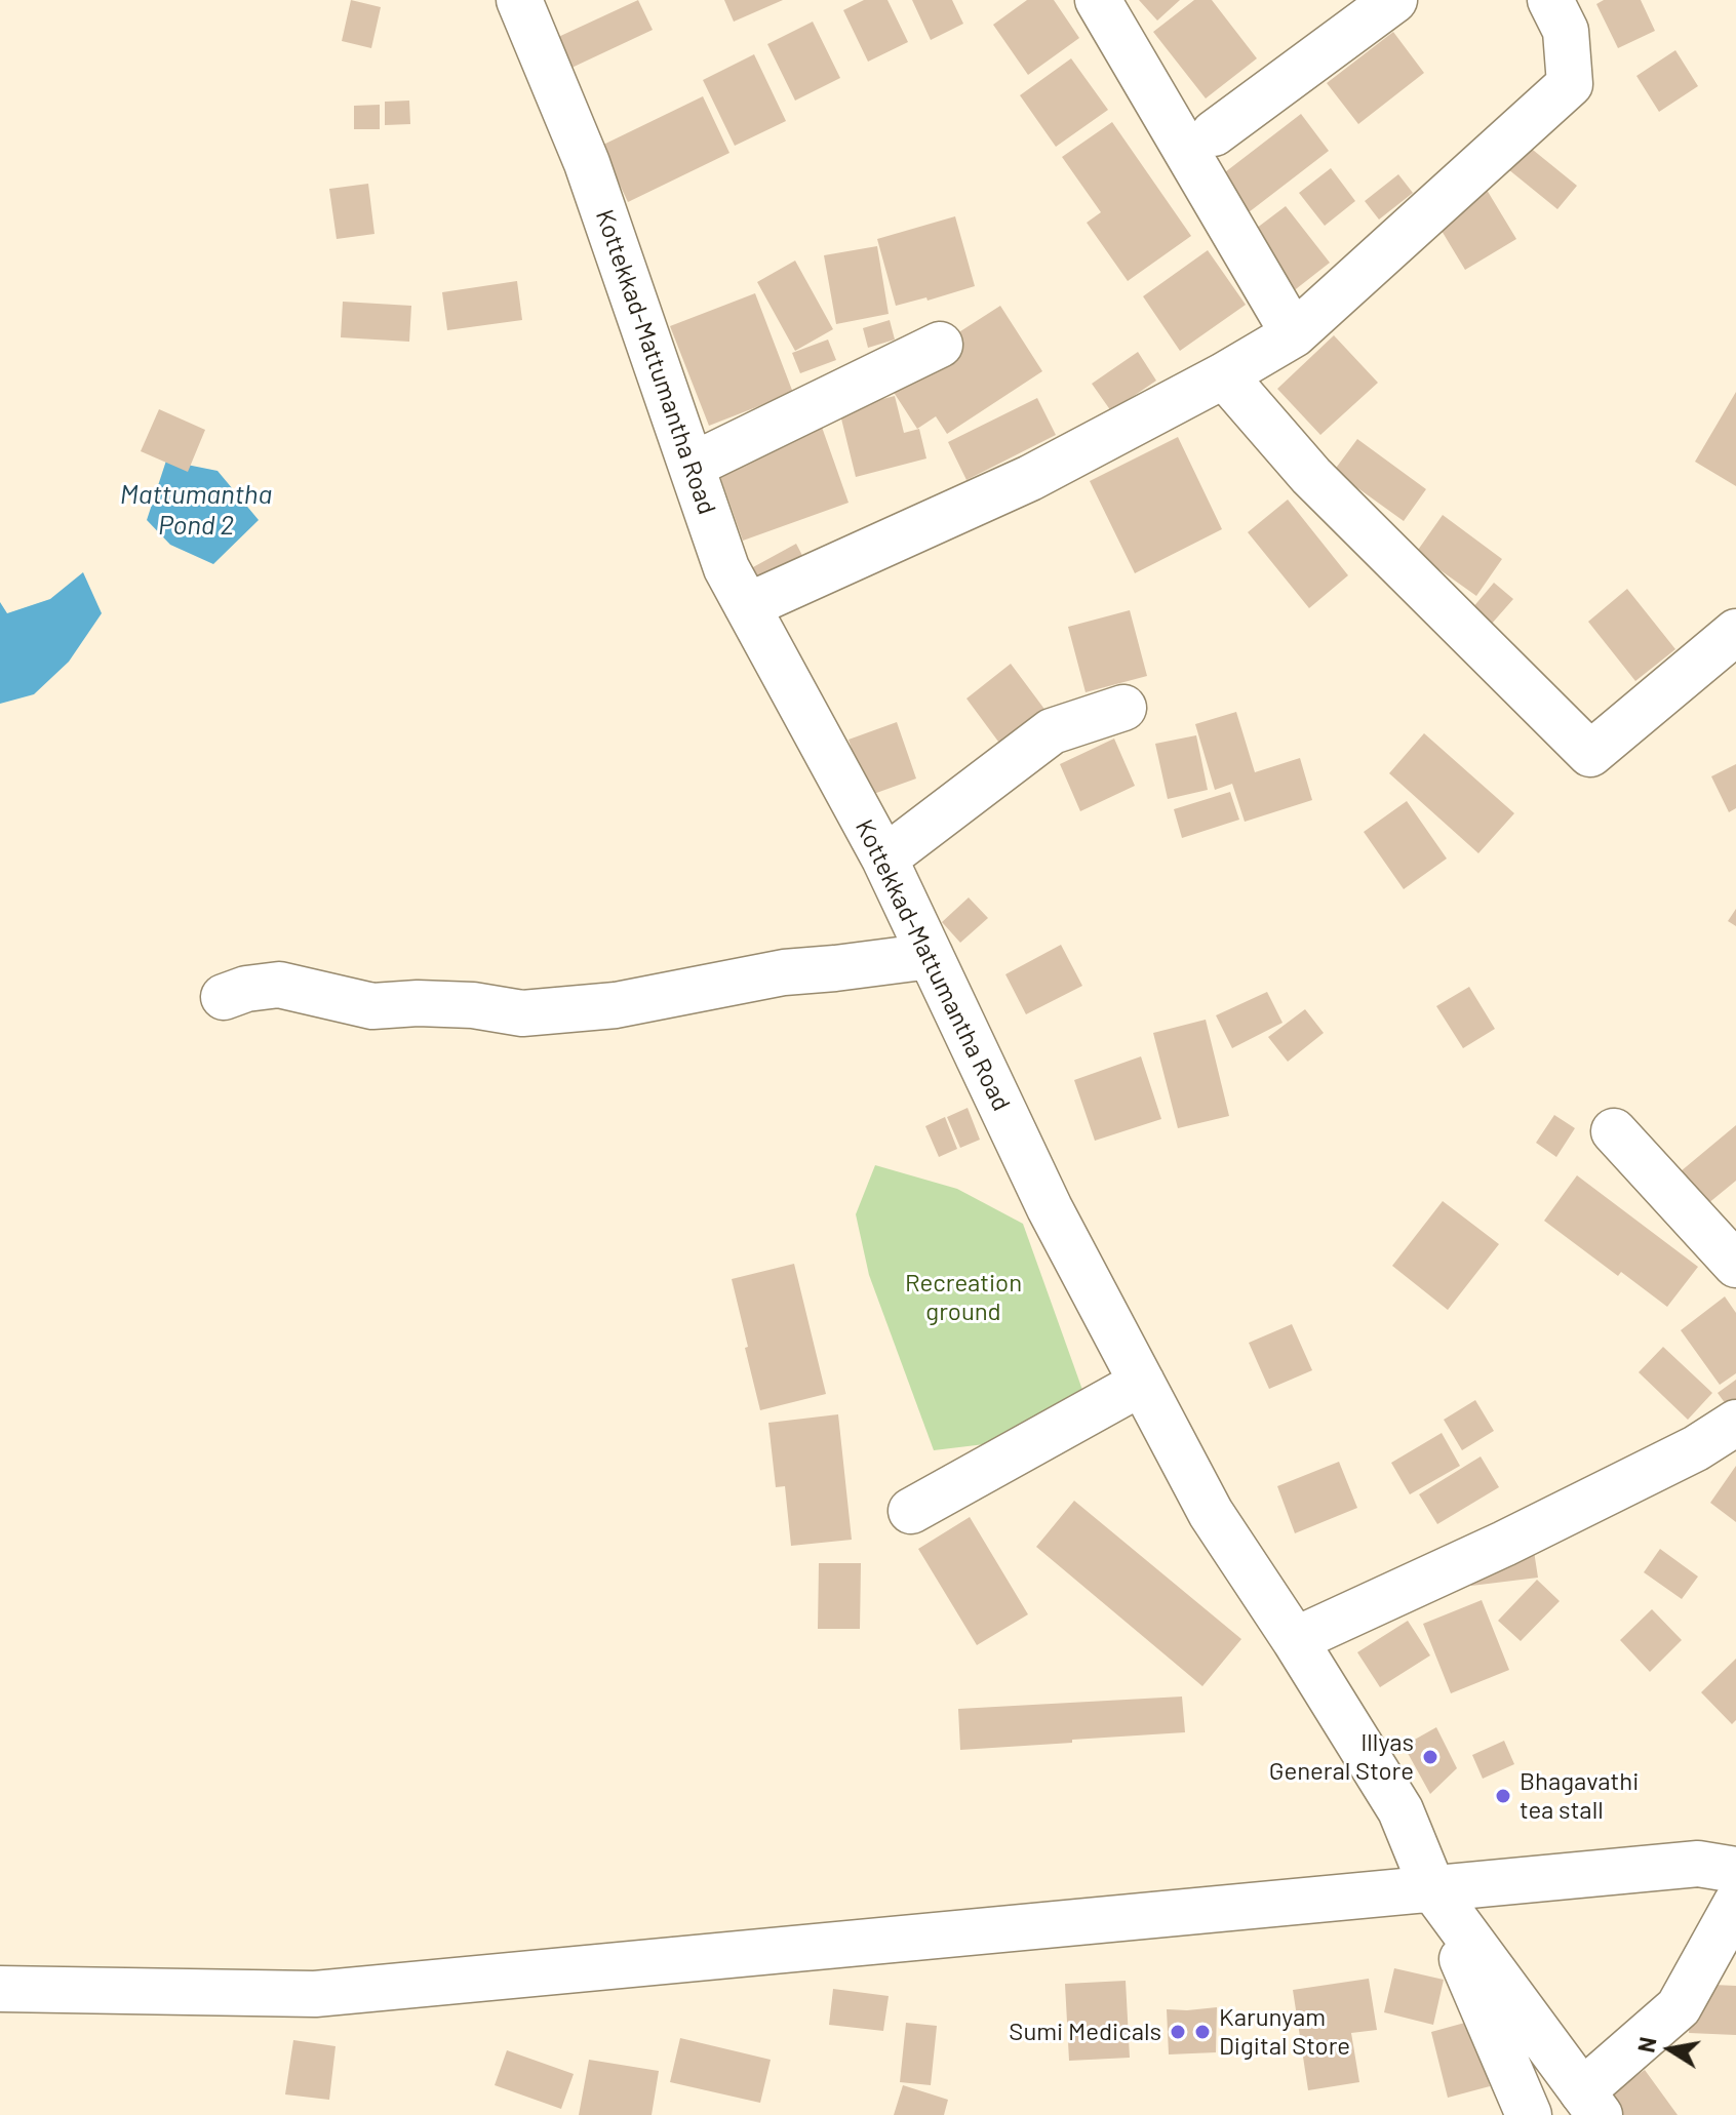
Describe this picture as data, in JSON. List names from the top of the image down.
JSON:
{
  "streets": {
    "street": ["Kottekkad-Mattumantha Road"]
  },
  "water": ["Mattumantha Pond 2"],
  "parks": ["Recreation ground"],
  "places": [
    "Illyas General Store",
    "Bhagavathi tea stall",
    "Sumi Medicals",
    "Karunyam Digital Store"
  ],
  "north": "left"
}
